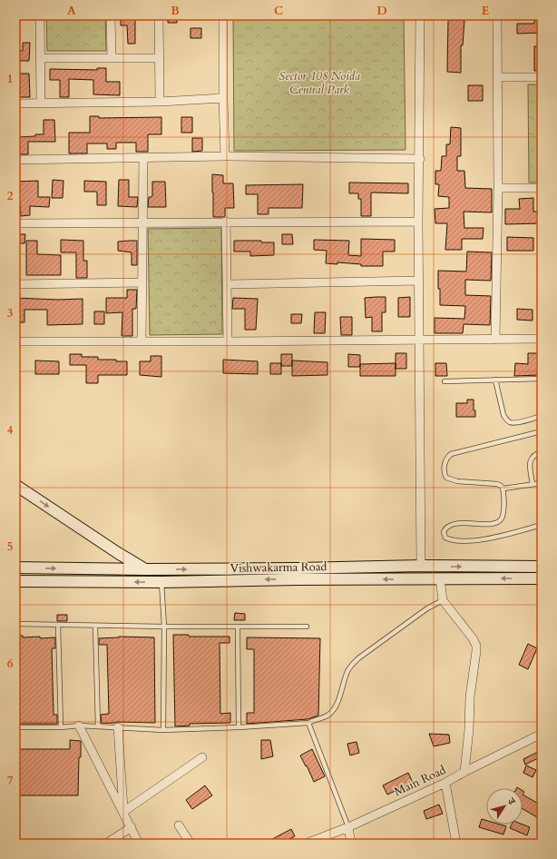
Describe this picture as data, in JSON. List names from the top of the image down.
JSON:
{
  "streets": {
    "main road": ["Vishwakarma Road"],
    "street": ["Main Road"]
  },
  "parks": ["Sector 108 Noida Central Park"],
  "north": "top right",
  "grid": {
    "columns": [
      "A",
      "B",
      "C",
      "D",
      "E"
    ],
    "rows": [
      "1",
      "2",
      "3",
      "4",
      "5",
      "6",
      "7"
    ]
  }
}
